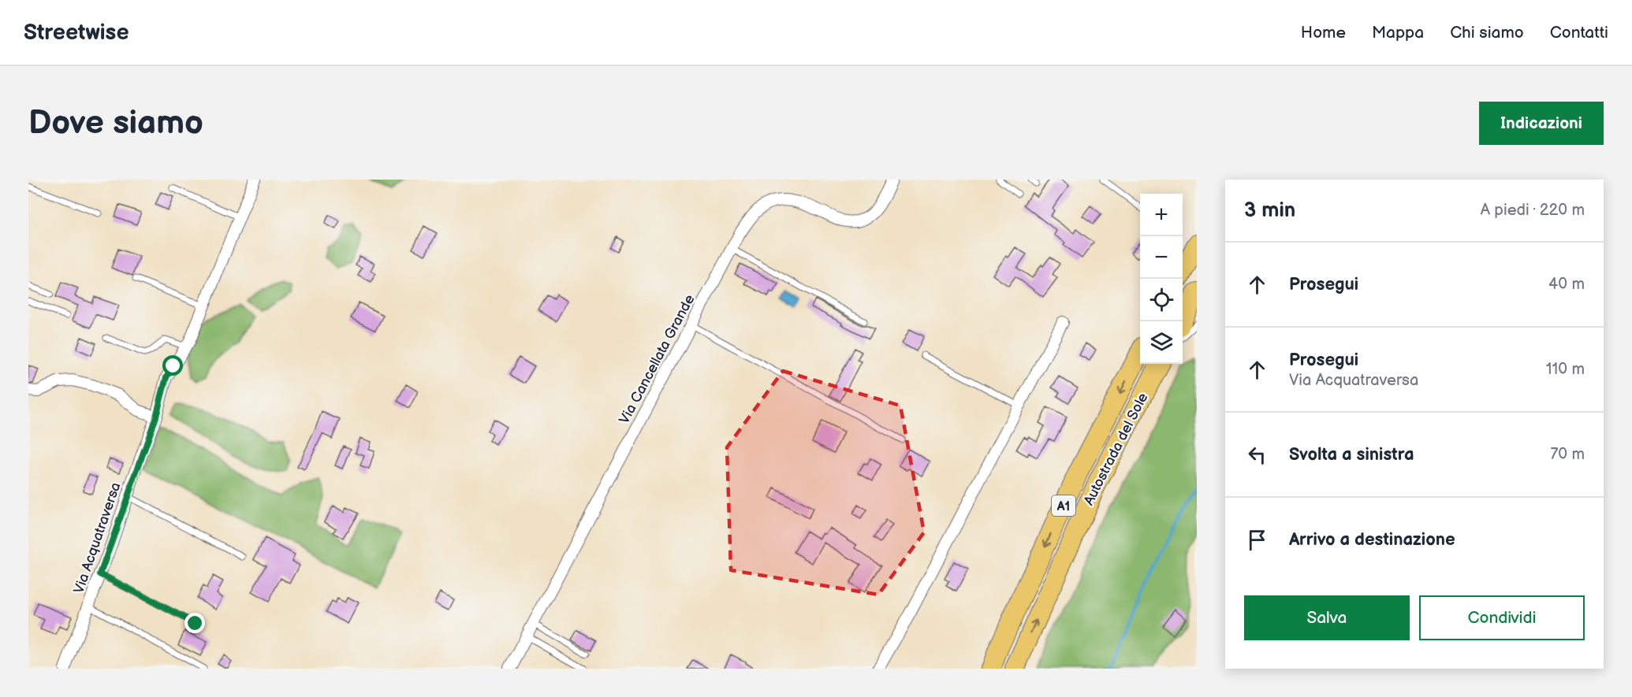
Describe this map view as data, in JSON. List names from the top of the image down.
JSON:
{
  "streets": {
    "highway": ["Autostrada del Sole", "A1"],
    "street": ["Via Cancellata Grande", "Via Acquatraversa"]
  },
  "page": {
    "header": "Streetwise",
    "nav": [
      "Home",
      "Mappa",
      "Chi siamo",
      "Contatti"
    ],
    "buttons": [
      "Indicazioni",
      ["Salva", "Condividi"]
    ],
    "title": "Dove siamo",
    "heading": ["3 min", "A piedi · 220 m"],
    "map_buttons": ["+", "−"],
    "list": [
      ["Prosegui", "40 m"],
      ["Prosegui", "Via Acquatraversa", "110 m"],
      ["Svolta a sinistra", "70 m"],
      "Arrivo a destinazione"
    ]
  }
}
